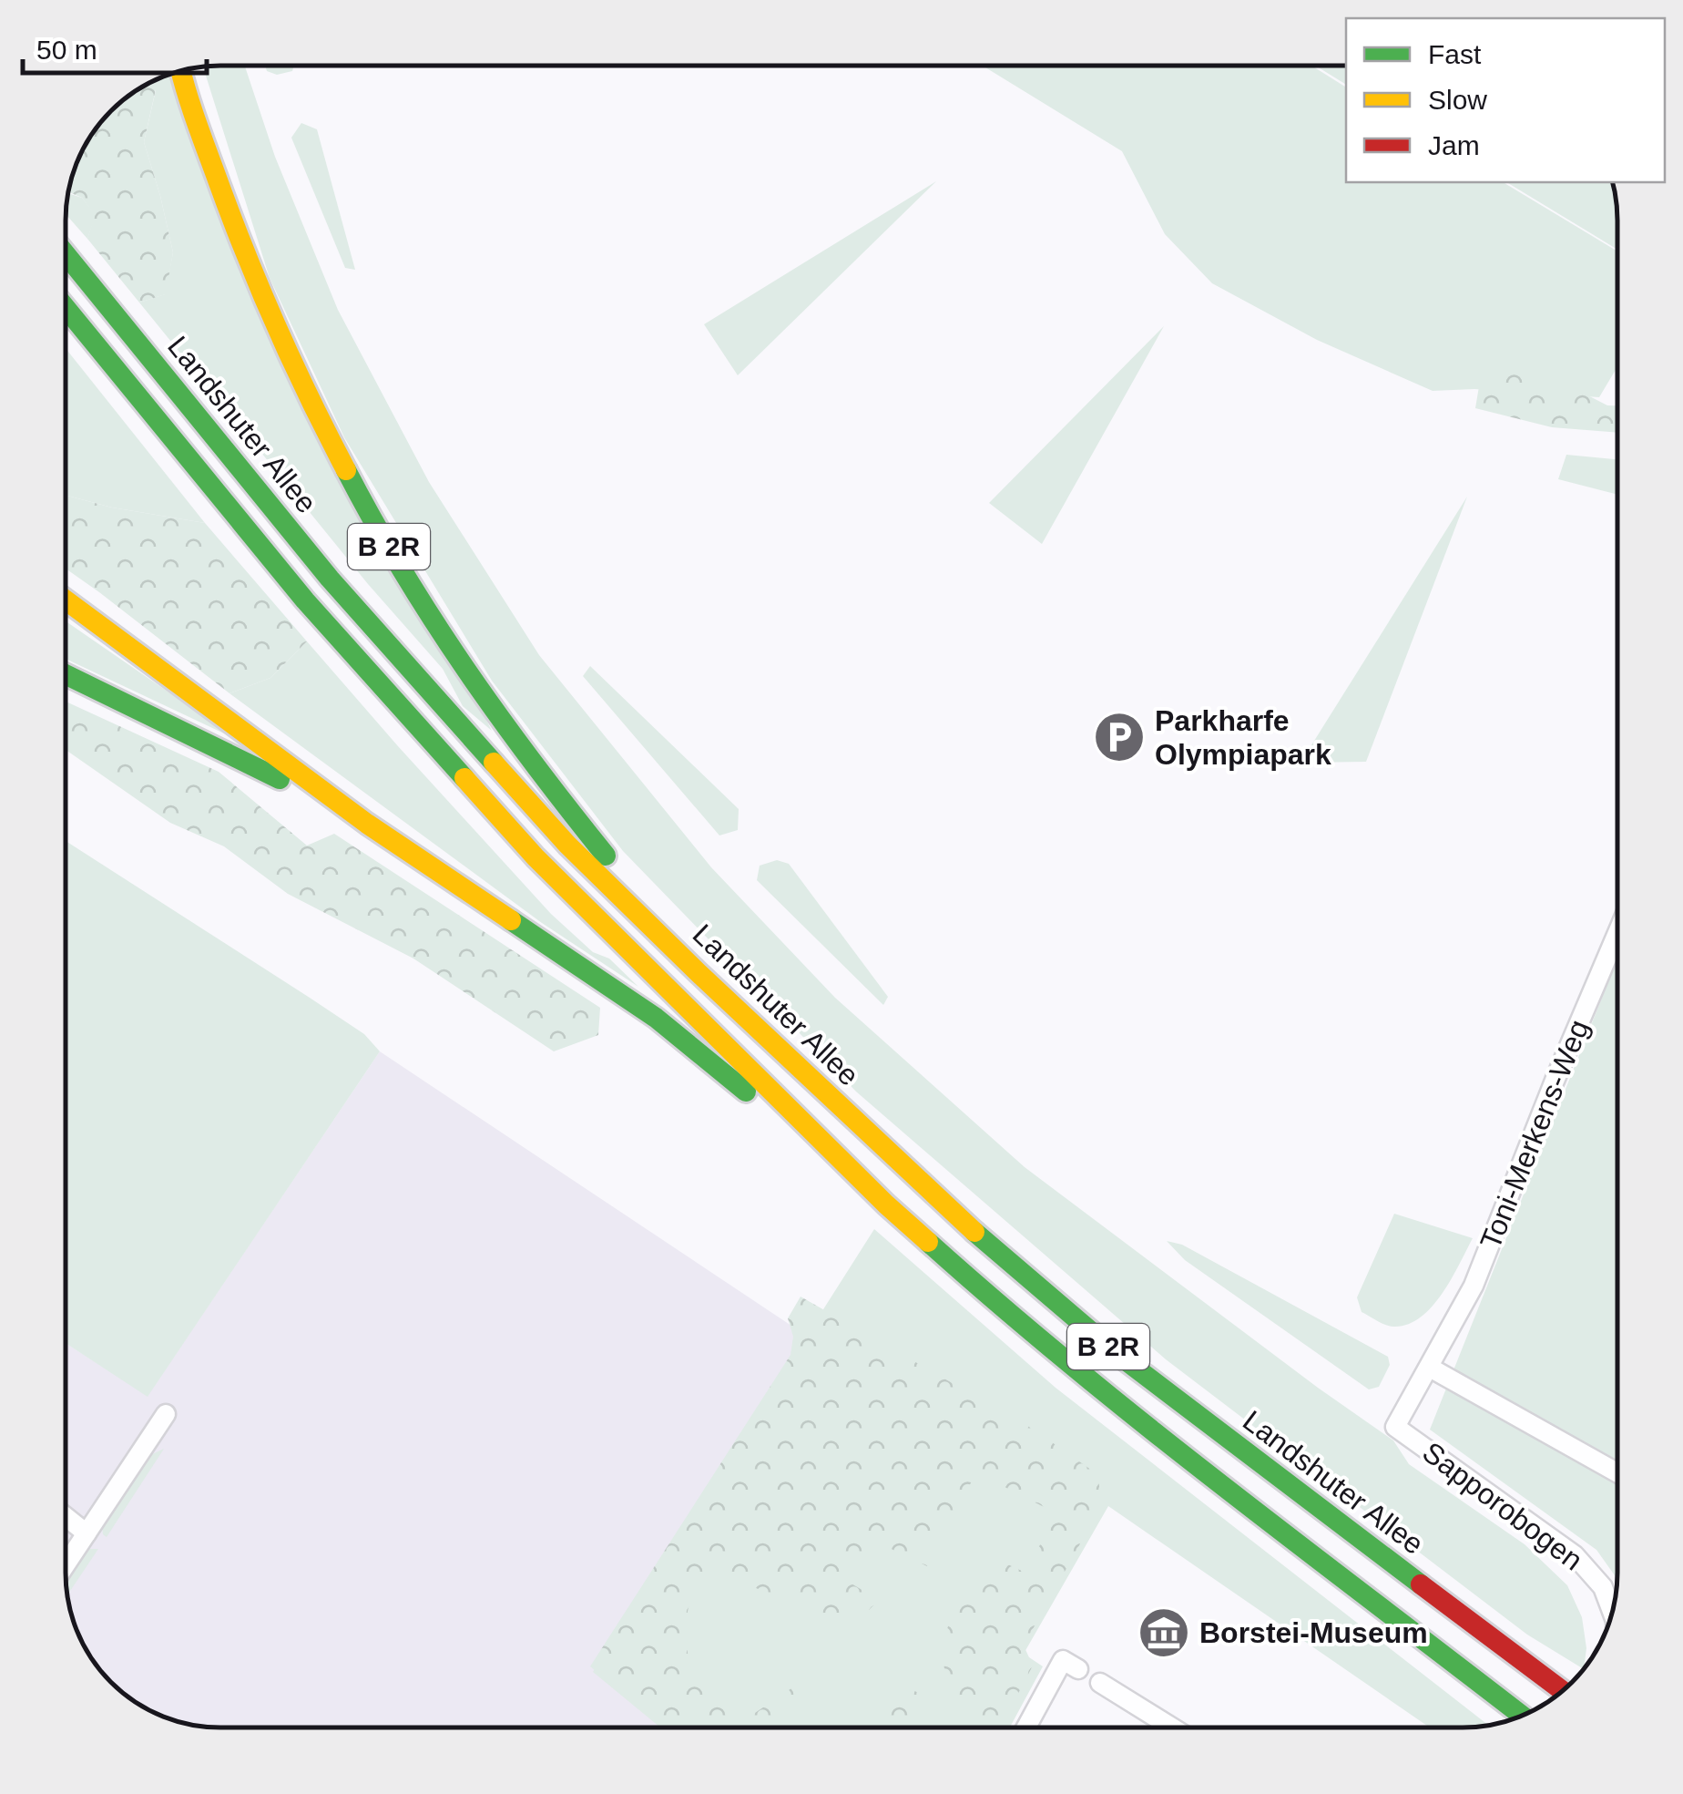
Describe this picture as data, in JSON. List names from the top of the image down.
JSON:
{
  "streets": {
    "highway": ["Landshuter Allee", "B 2R"],
    "street": ["Toni-Merkens-Weg", "Sapporobogen"]
  },
  "crossings": [
    ["Landshuter Allee", "B 2R"],
    ["Toni-Merkens-Weg", "Sapporobogen"]
  ],
  "places": {
    "parking": ["Parkharfe Olympiapark"],
    "museum": ["Borstei-Museum"]
  },
  "legend": ["Fast", "Slow", "Jam"],
  "scale_bar": "50 m"
}
